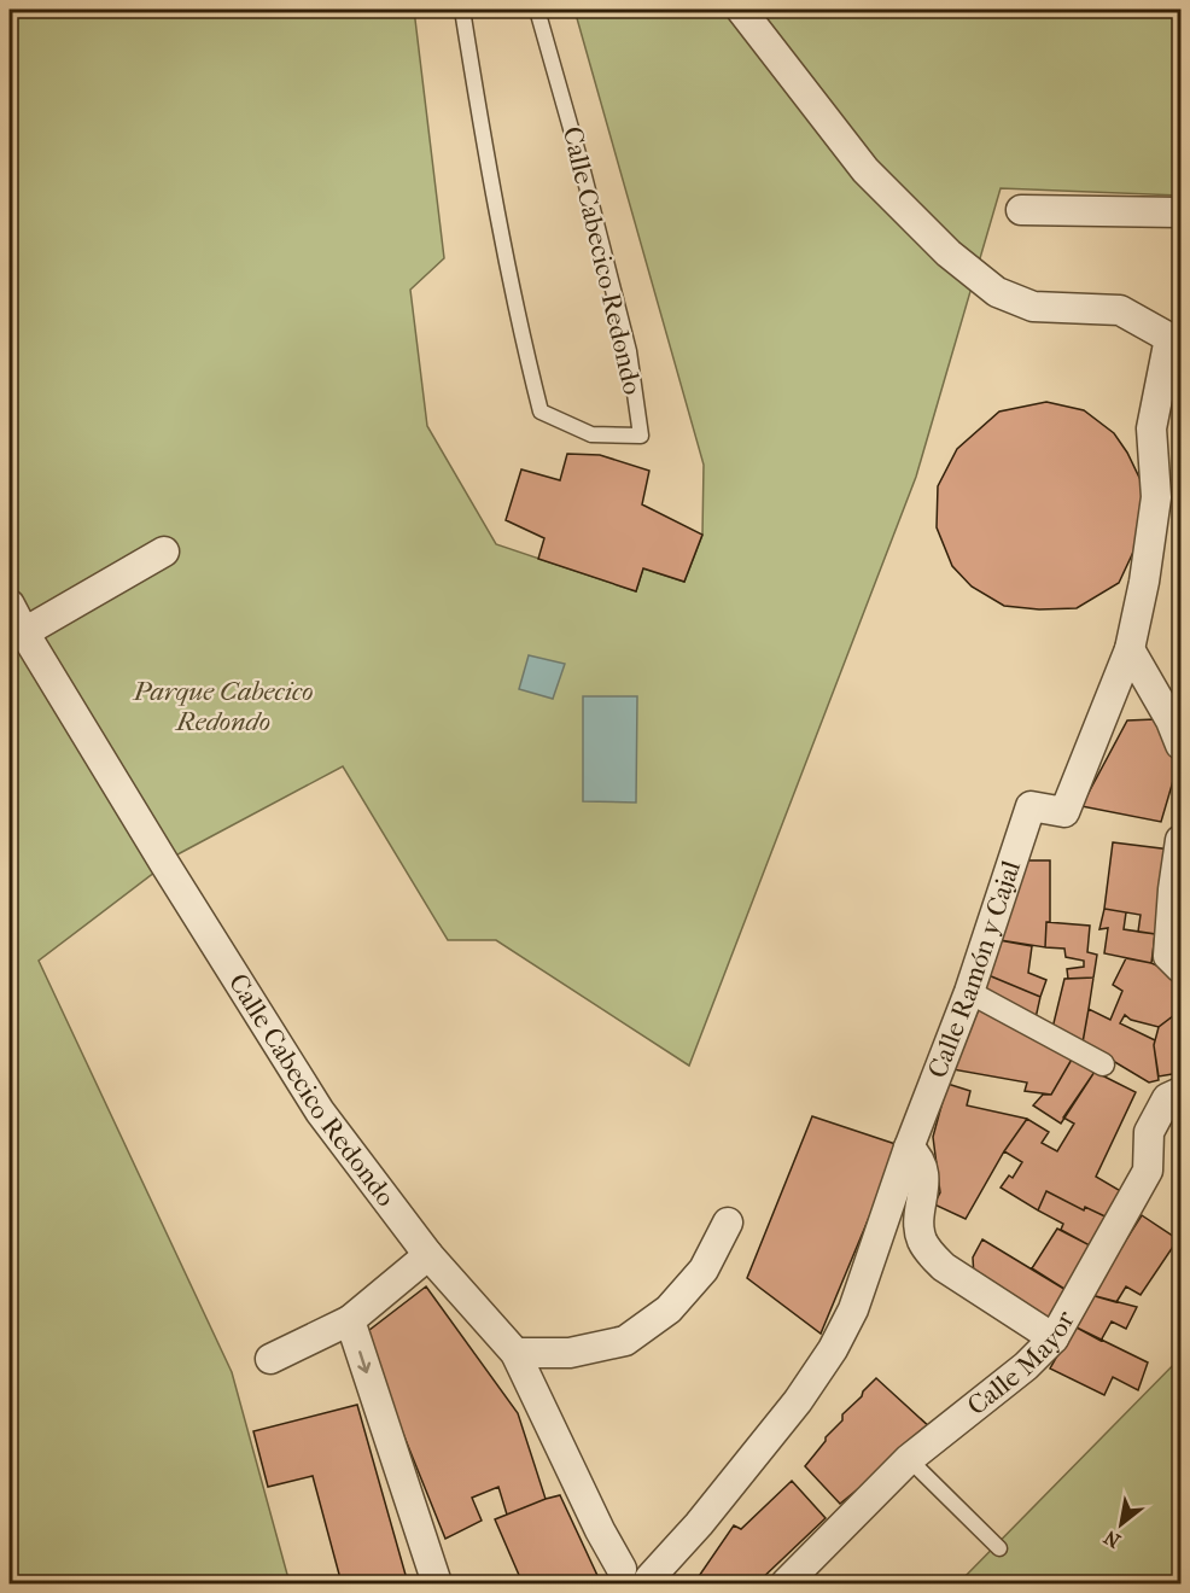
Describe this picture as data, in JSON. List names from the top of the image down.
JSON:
{
  "streets": {
    "street": ["Calle Cabecico Redondo", "Calle Ramón y Cajal", "Calle Mayor"]
  },
  "crossings": [
    ["Calle Cabecico Redondo", "Calle Ramón y Cajal"]
  ],
  "parks": ["Parque Cabecico Redondo"],
  "north": "bottom left"
}
